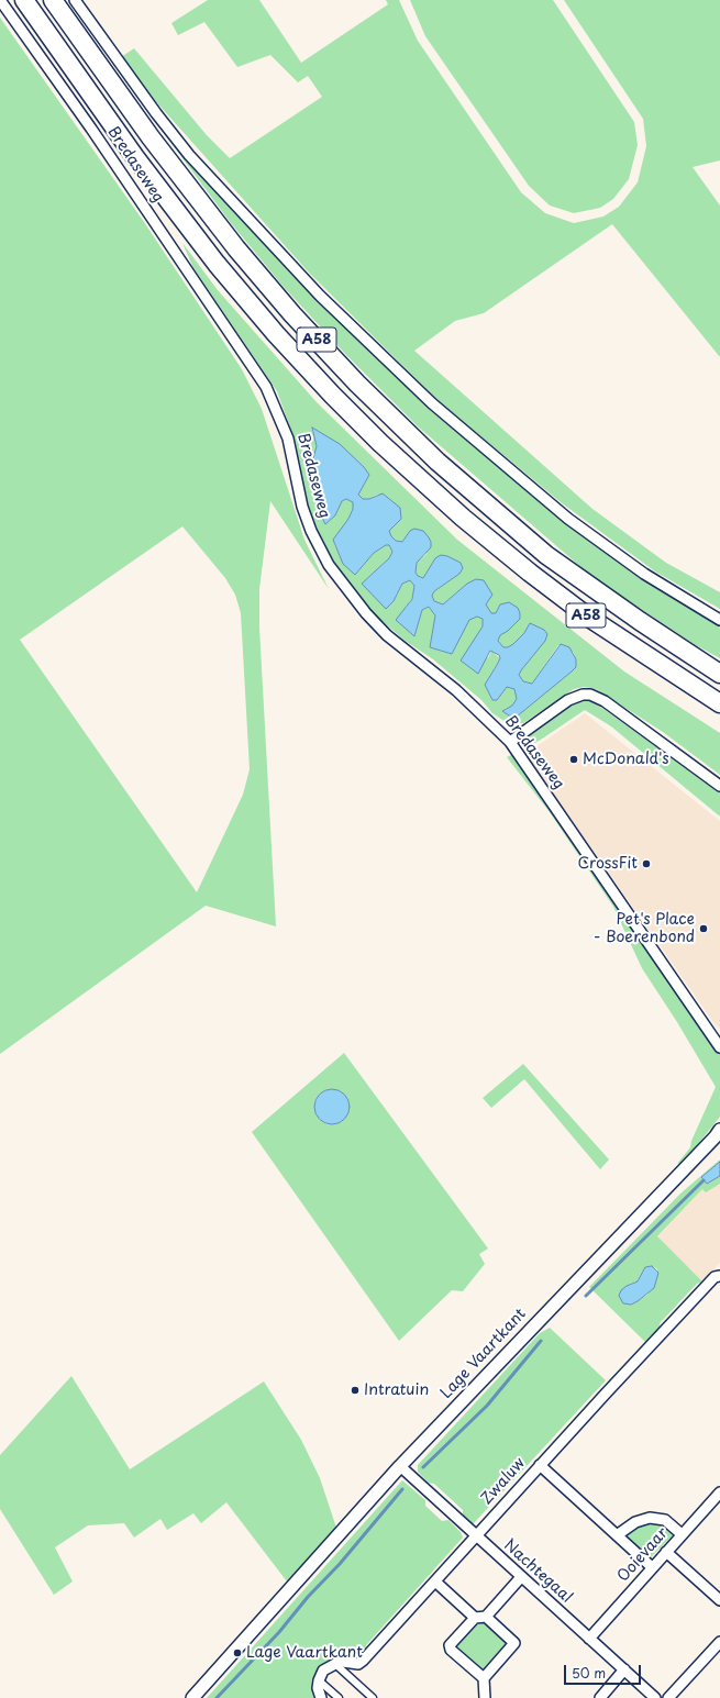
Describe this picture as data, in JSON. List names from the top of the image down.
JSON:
{
  "streets": {
    "highway": ["A58"],
    "street": [
      "Bredaseweg",
      "Lage Vaartkant",
      "Zwaluw",
      "Ooievaar",
      "Nachtegaal"
    ]
  },
  "crossings": [
    ["Lage Vaartkant", "Nachtegaal"],
    ["Zwaluw", "Nachtegaal"],
    ["Ooievaar", "Nachtegaal"]
  ],
  "places": [
    "McDonald's",
    "CrossFit",
    "Pet's Place - Boerenbond",
    "Intratuin",
    "Lage Vaartkant"
  ],
  "scale_bar": "50 m"
}
